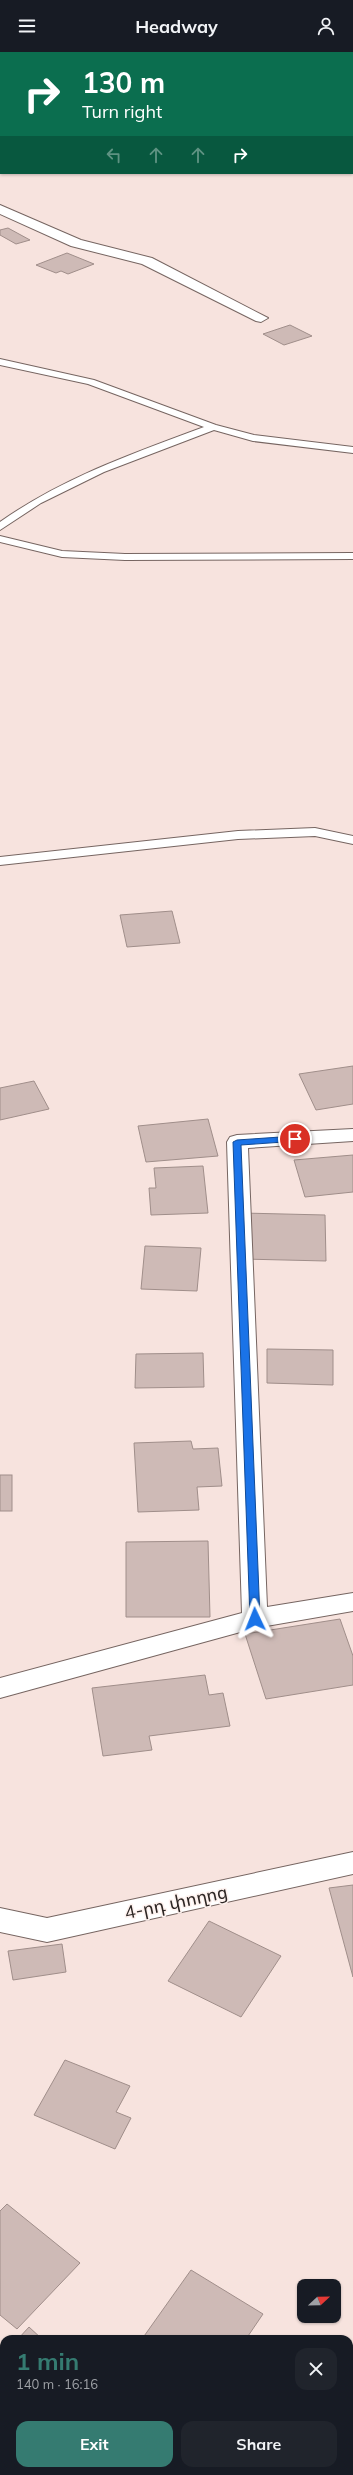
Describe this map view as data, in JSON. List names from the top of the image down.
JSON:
{
  "streets": {
    "street": ["4-րդ փողոց"]
  },
  "north": "right",
  "page": {
    "header": "Headway",
    "turn": ["130 m", "Turn right"],
    "heading": ["1 min", "140 m · 16:16"],
    "buttons": ["Exit", "Share"]
  }
}
